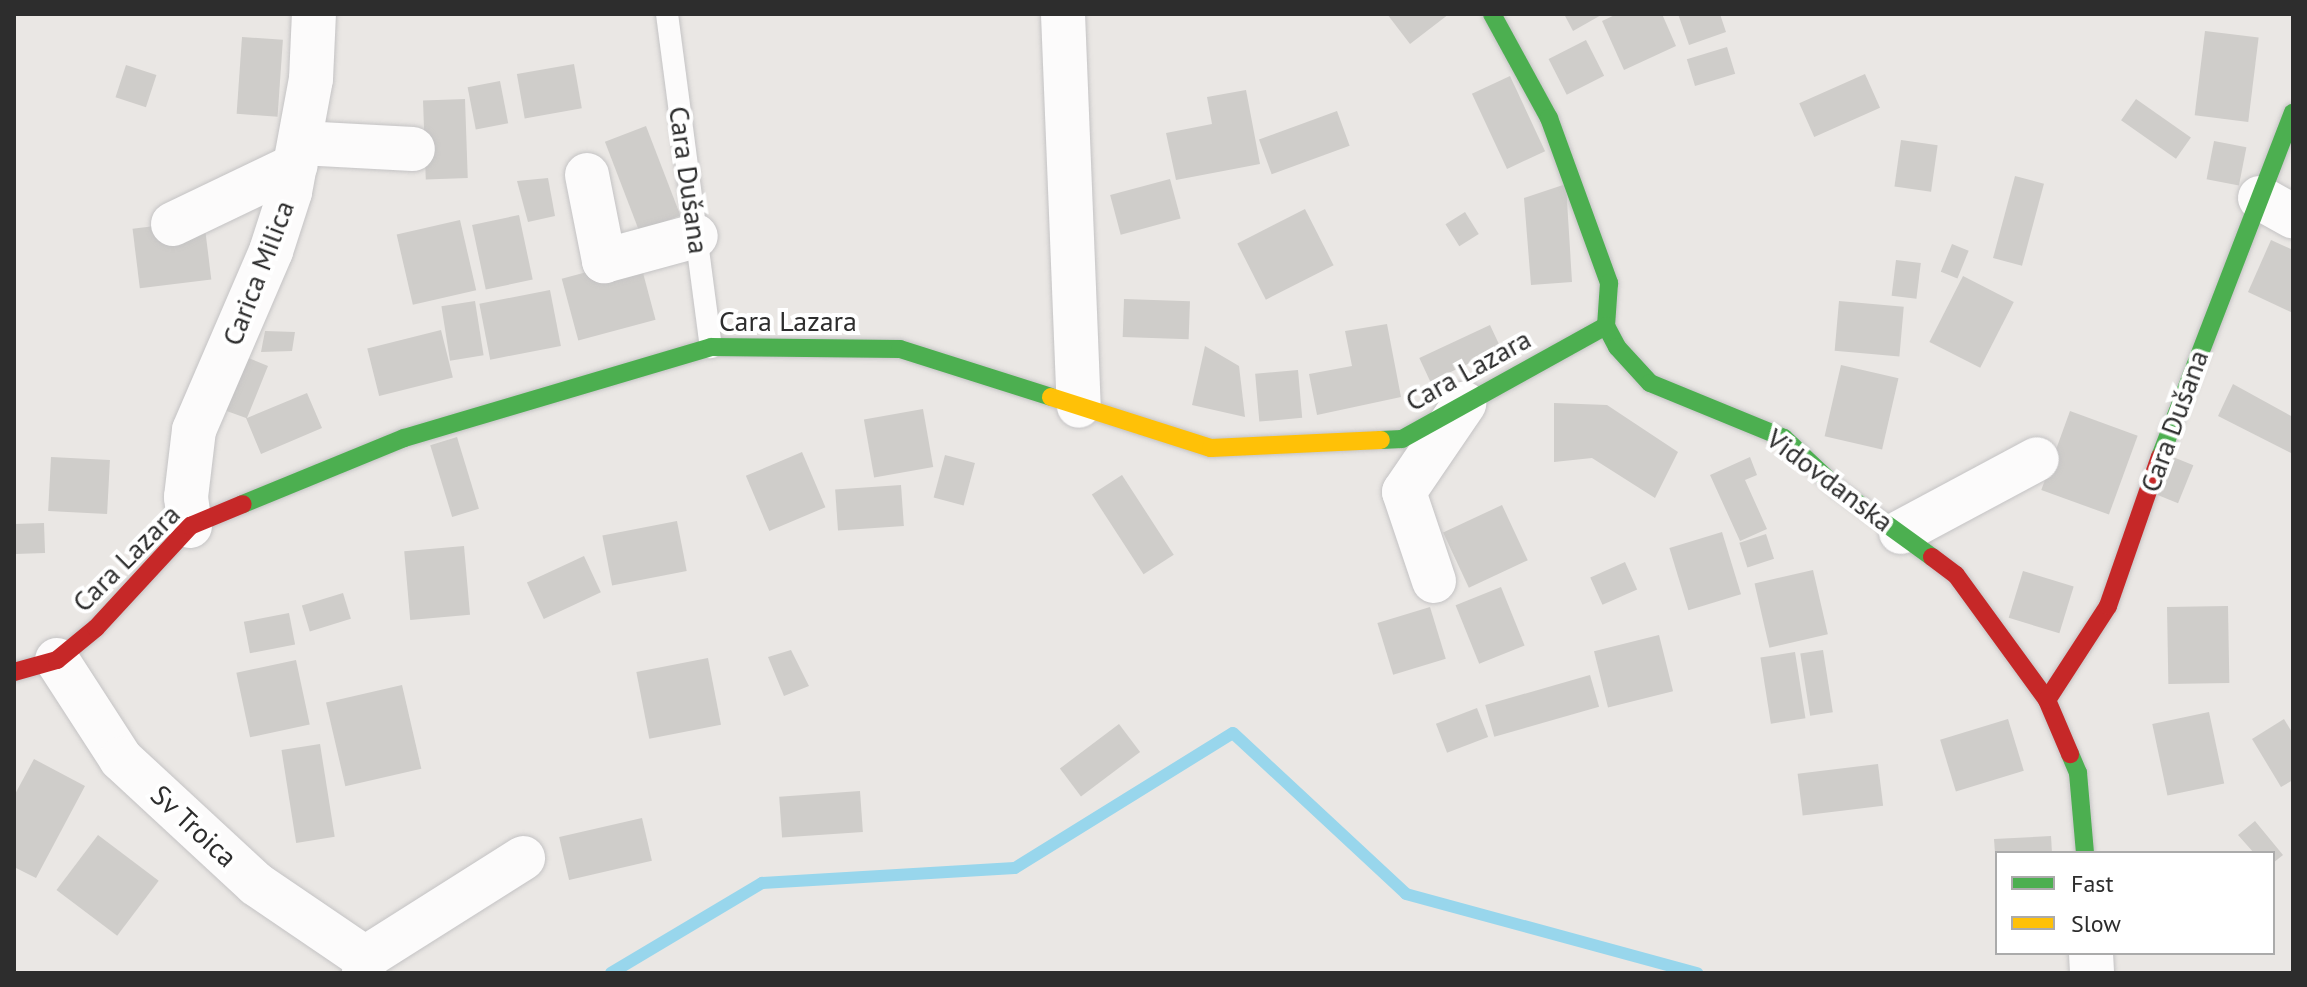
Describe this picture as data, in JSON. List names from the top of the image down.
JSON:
{
  "streets": {
    "street": [
      "Cara Dušana",
      "Carica Milica",
      "Cara Lazara",
      "Vidovdanska",
      "Sv Troica"
    ]
  },
  "crossings": [
    ["Cara Dušana", "Cara Lazara"],
    ["Cara Dušana", "Vidovdanska"],
    ["Carica Milica", "Cara Lazara"],
    ["Cara Lazara", "Vidovdanska"],
    ["Cara Lazara", "Sv Troica"]
  ],
  "legend": ["Fast", "Slow"]
}
